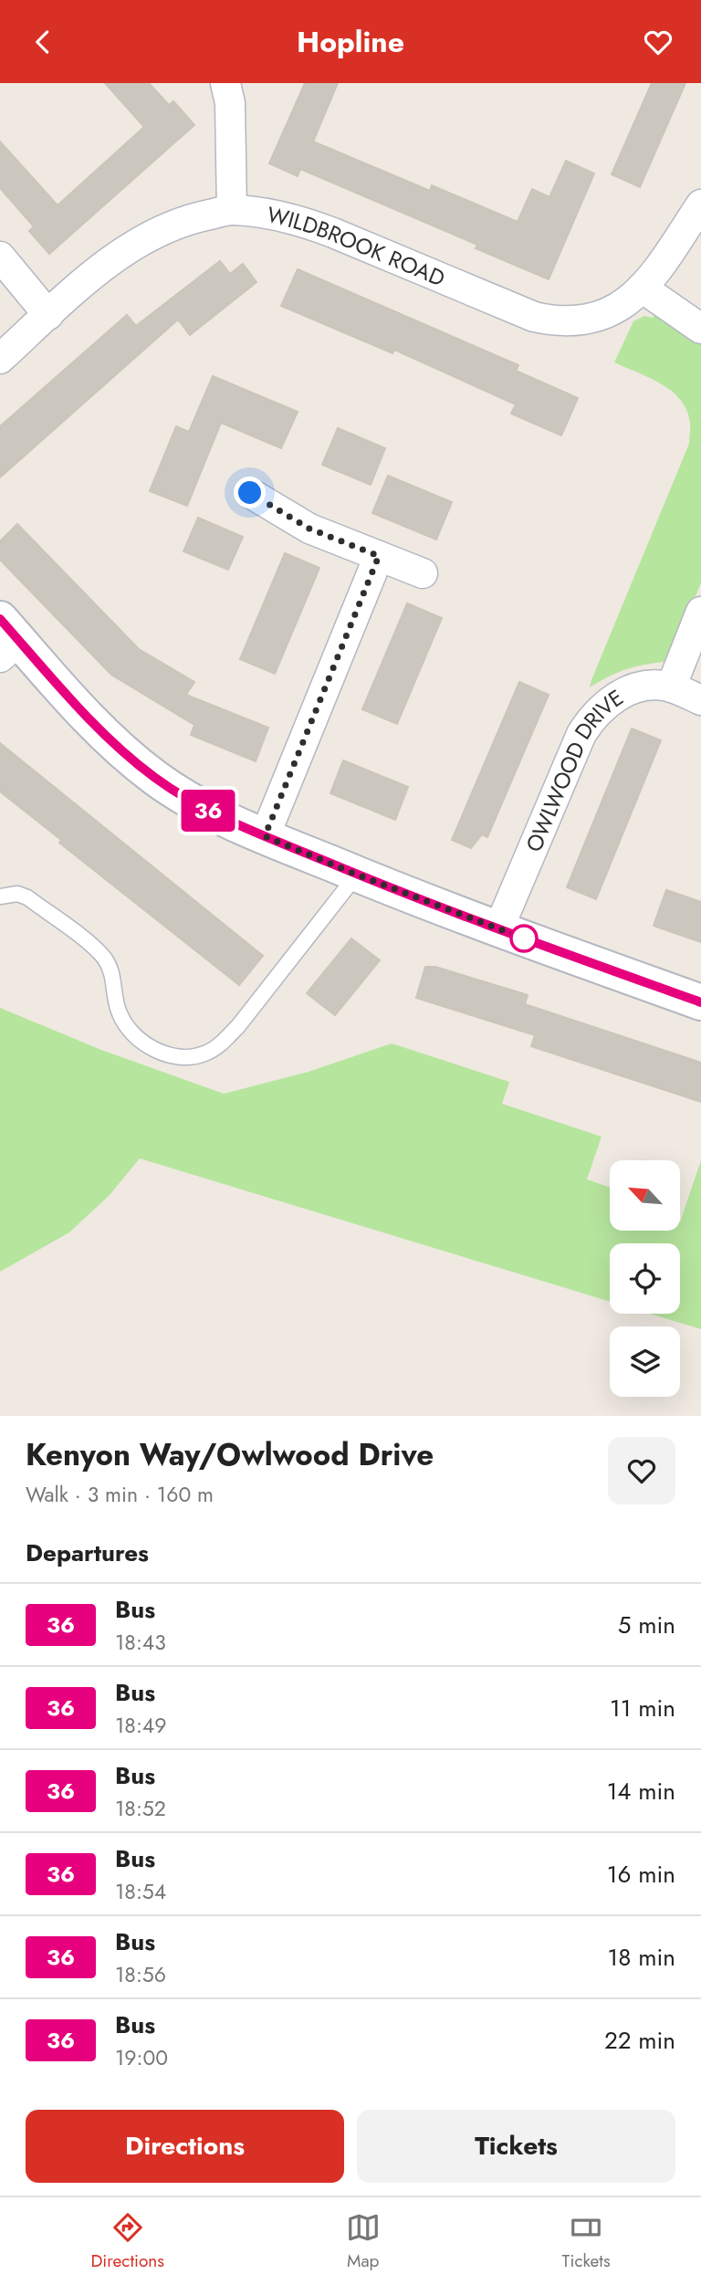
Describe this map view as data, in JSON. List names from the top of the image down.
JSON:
{
  "streets": {
    "street": ["WILDBROOK ROAD", "OWLWOOD DRIVE"]
  },
  "lines": ["bus line 36"],
  "north": "top left",
  "page": {
    "header": "Hopline",
    "on_map": "36",
    "heading": [
      ["Kenyon Way/Owlwood Drive", "Walk · 3 min · 160 m"],
      "Departures"
    ],
    "list": [
      {
        "mark": "36",
        "name": "Bus",
        "note": "18:43",
        "value": "5 min"
      },
      {
        "mark": "36",
        "name": "Bus",
        "note": "18:49",
        "value": "11 min"
      },
      {
        "mark": "36",
        "name": "Bus",
        "note": "18:52",
        "value": "14 min"
      },
      {
        "mark": "36",
        "name": "Bus",
        "note": "18:54",
        "value": "16 min"
      },
      {
        "mark": "36",
        "name": "Bus",
        "note": "18:56",
        "value": "18 min"
      },
      {
        "mark": "36",
        "name": "Bus",
        "note": "19:00",
        "value": "22 min"
      }
    ],
    "buttons": ["Directions", "Tickets"],
    "tabs": ["Directions", "Map", "Tickets"]
  }
}
